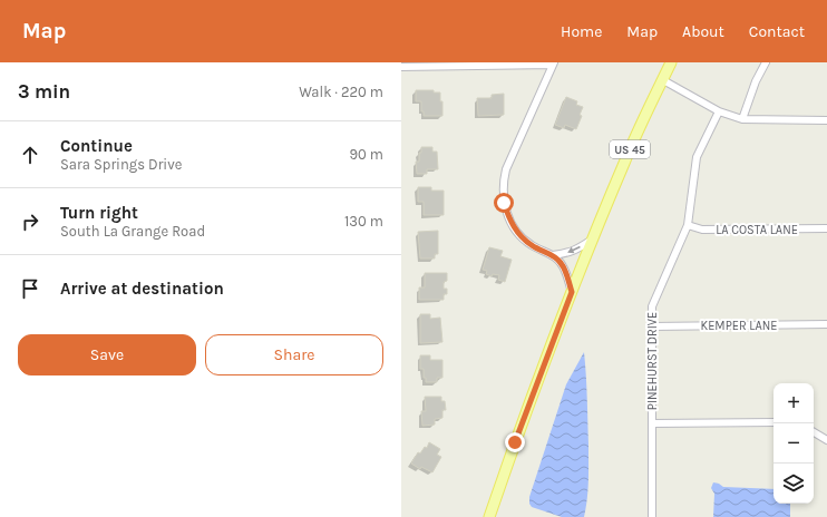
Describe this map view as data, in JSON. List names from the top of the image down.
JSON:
{
  "streets": {
    "main road": ["US 45"],
    "street": ["LA COSTA LANE", "KEMPER LANE", "PINEHURST DRIVE"]
  },
  "crossings": [
    ["LA COSTA LANE", "PINEHURST DRIVE"],
    ["KEMPER LANE", "PINEHURST DRIVE"]
  ],
  "page": {
    "header": "Map",
    "nav": [
      "Home",
      "Map",
      "About",
      "Contact"
    ],
    "heading": ["3 min", "Walk · 220 m"],
    "list": [
      ["Continue", "Sara Springs Drive", "90 m"],
      ["Turn right", "South La Grange Road", "130 m"],
      "Arrive at destination"
    ],
    "buttons": ["Save", "Share"],
    "map_buttons": ["+", "−"]
  }
}
